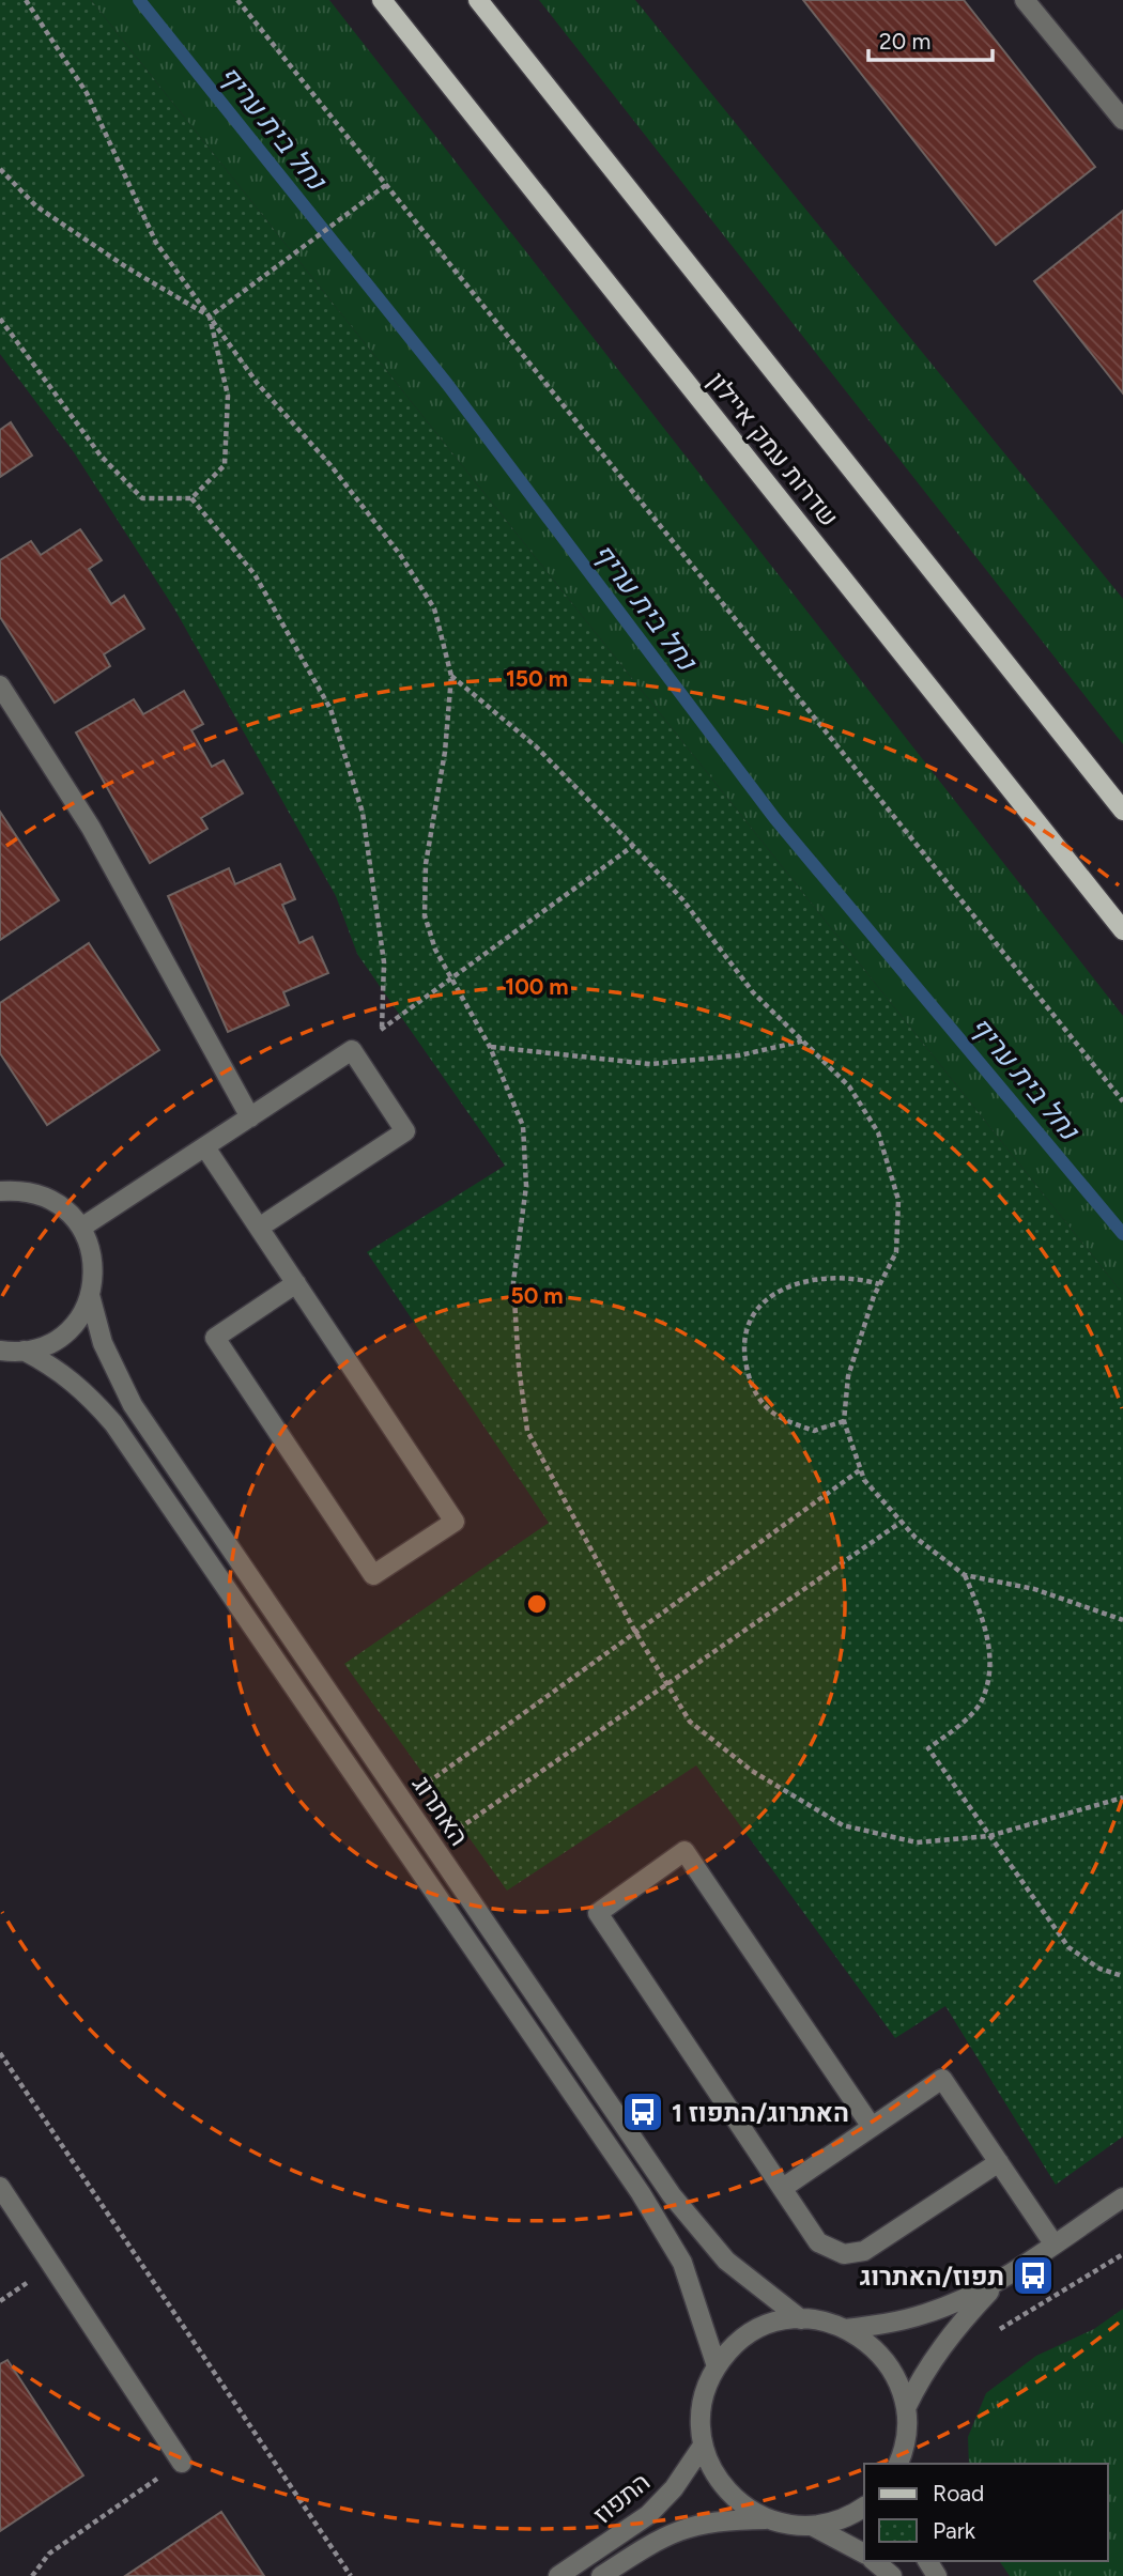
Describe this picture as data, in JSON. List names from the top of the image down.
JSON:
{
  "streets": {
    "main road": ["שדרות עמק איילון"],
    "street": ["האתרוג", "התפוז"]
  },
  "water": ["נחל בית עריף"],
  "places": {
    "bus stop": ["האתרוג/התפוז 1", "תפוז/האתרוג"]
  },
  "legend": ["Road", "Park"],
  "scale_bar": "20 m",
  "rings": ["150 m", "100 m", "50 m"]
}
